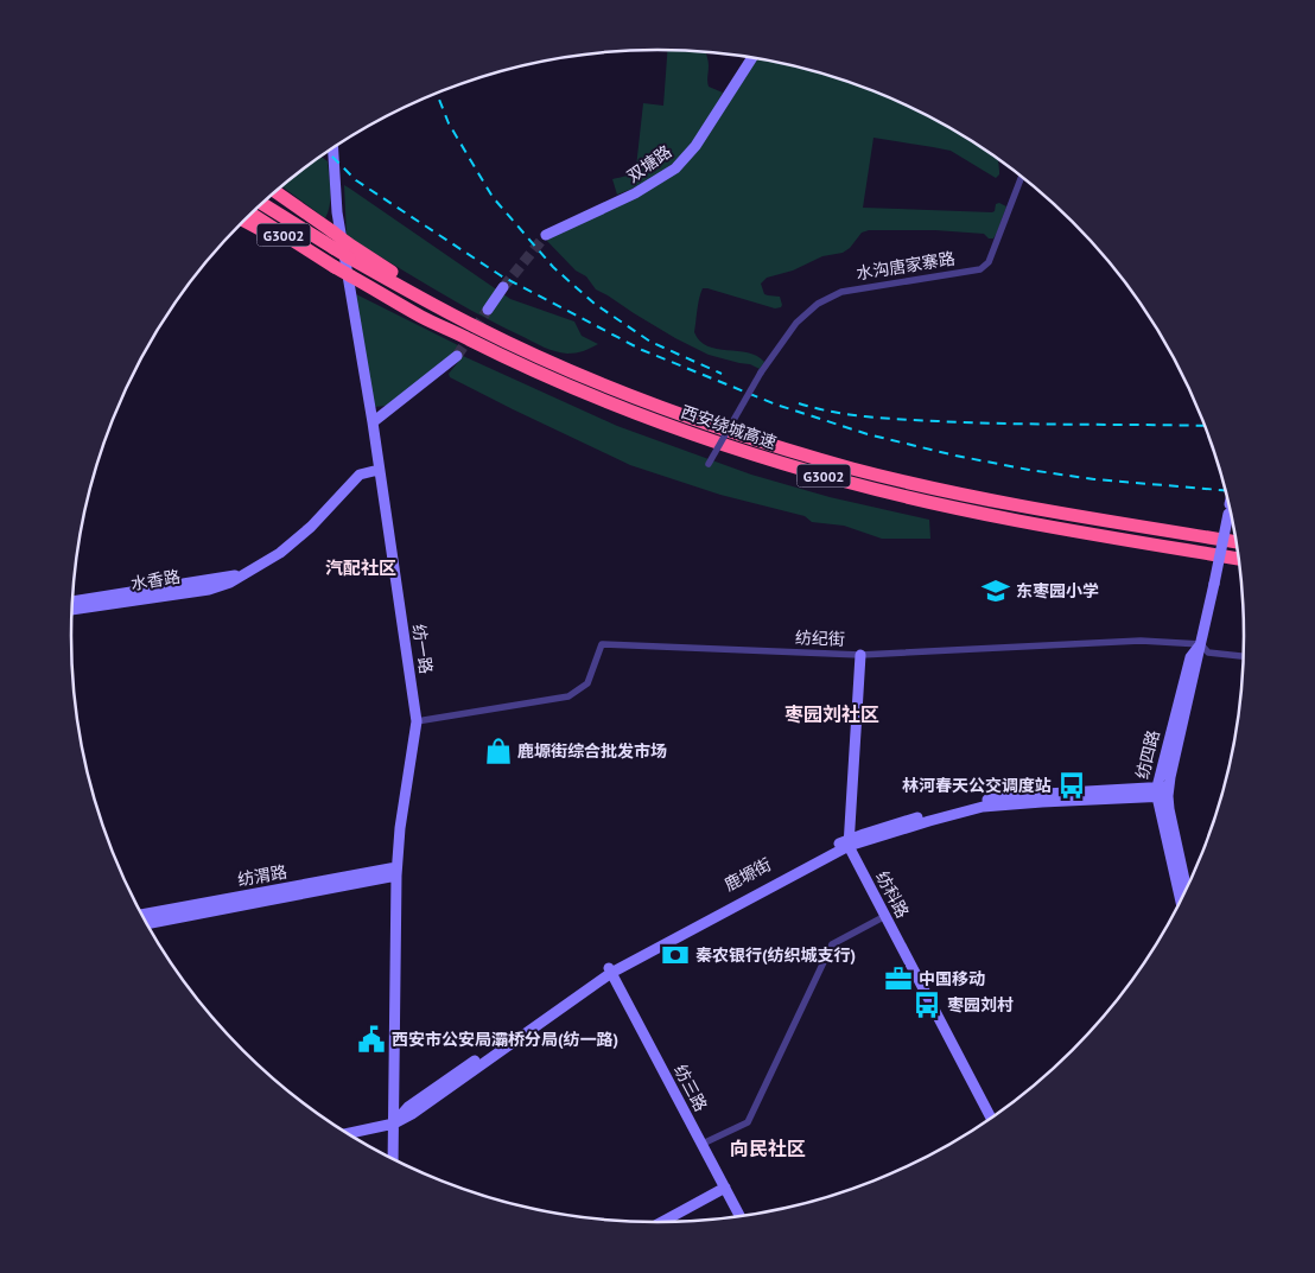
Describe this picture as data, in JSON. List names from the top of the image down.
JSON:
{
  "streets": {
    "highway": ["G3002", "西安绕城高速"],
    "street": [
      "双塘路",
      "水沟唐家寨路",
      "水香路",
      "纺纪街",
      "纺一路",
      "纺四路",
      "鹿塬街",
      "纺渭路",
      "纺科路",
      "纺三路"
    ]
  },
  "crossings": [
    ["水香路", "纺一路"],
    ["纺纪街", "纺一路"],
    ["纺纪街", "纺四路"],
    ["纺一路", "鹿塬街"],
    ["纺一路", "纺渭路"],
    ["纺四路", "鹿塬街"],
    ["鹿塬街", "纺科路"],
    ["鹿塬街", "纺三路"]
  ],
  "districts": ["汽配社区", "枣园刘社区", "向民社区"],
  "places": {
    "school or university": ["东枣园小学"],
    "shop": ["鹿塬街综合批发市场"],
    "bus stop": ["林河春天公交调度站", "枣园刘村"],
    "bank": ["秦农银行(纺织城支行)"],
    "office": ["中国移动"],
    "public building": ["西安市公安局灞桥分局(纺一路)"]
  }
}
